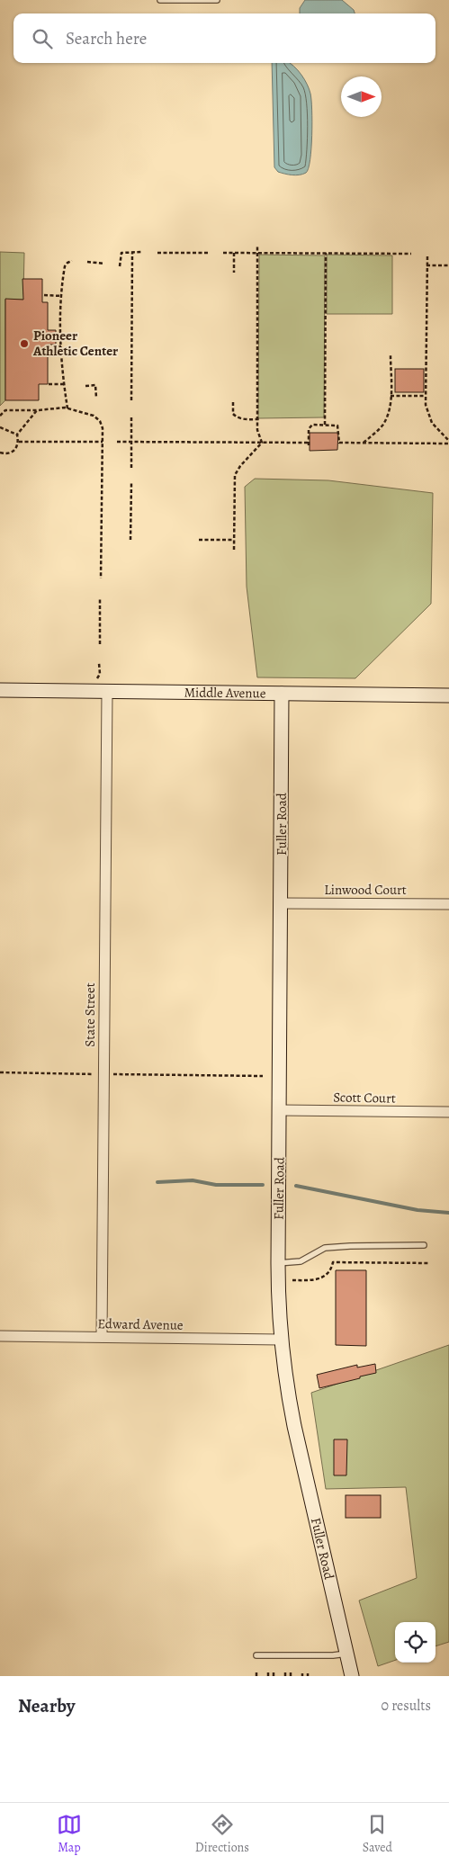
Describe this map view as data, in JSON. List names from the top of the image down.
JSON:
{
  "streets": {
    "street": [
      "Middle Avenue",
      "Fuller Road",
      "Linwood Court",
      "State Street",
      "Scott Court",
      "Edward Avenue"
    ]
  },
  "crossings": [
    ["Middle Avenue", "Fuller Road"],
    ["Middle Avenue", "State Street"],
    ["Fuller Road", "Linwood Court"],
    ["Fuller Road", "Scott Court"],
    ["Fuller Road", "Edward Avenue"],
    ["State Street", "Edward Avenue"]
  ],
  "places": ["Pioneer Athletic Center"],
  "north": "right",
  "page": {
    "search": "Search here",
    "heading": ["Nearby", "0 results"],
    "nav": ["Map", "Directions", "Saved"]
  }
}
